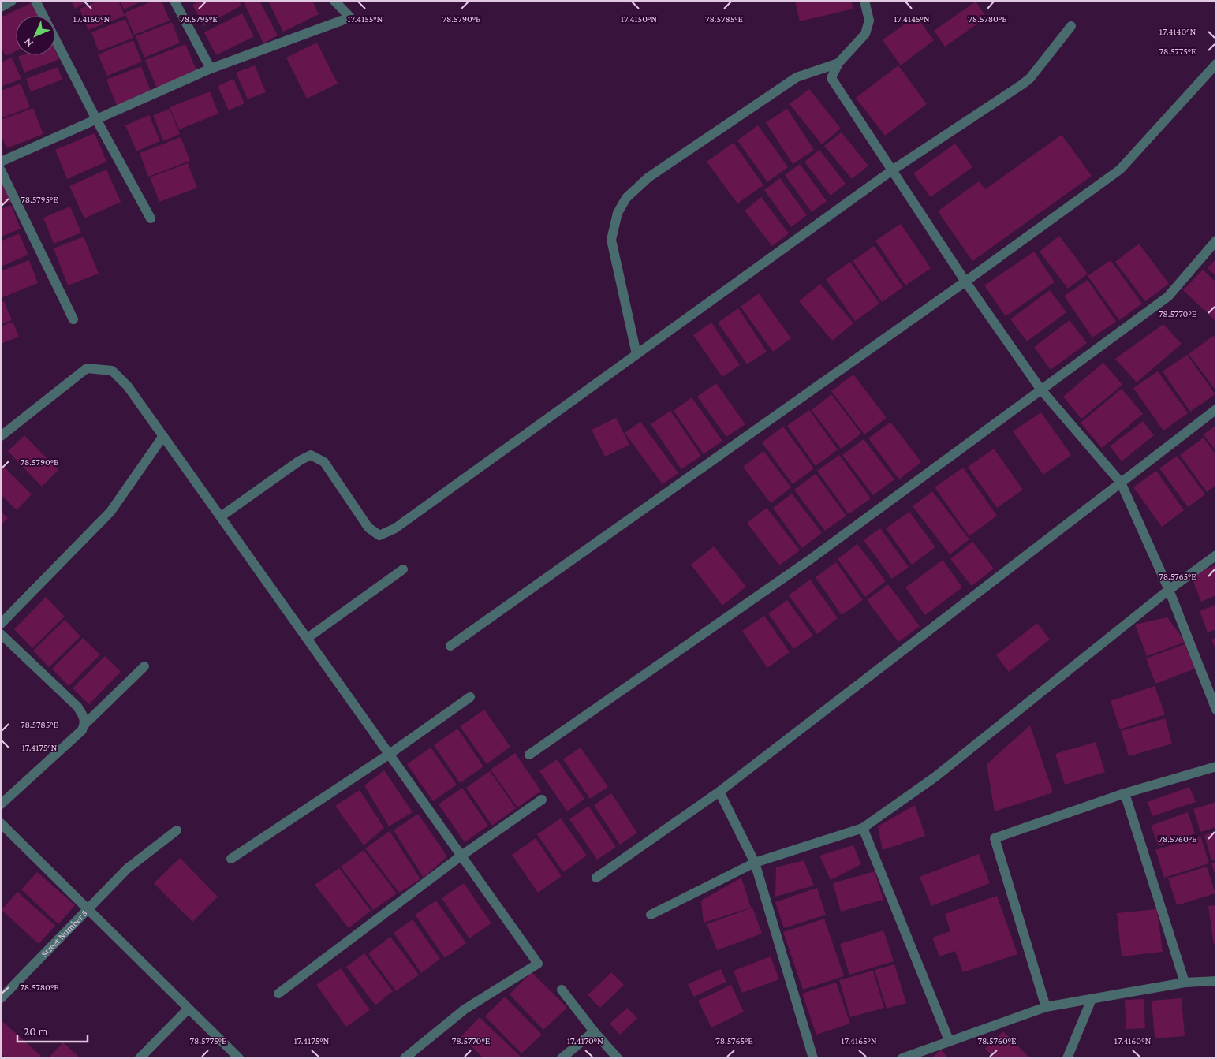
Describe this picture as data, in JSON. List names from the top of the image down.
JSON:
{
  "streets": {
    "street": ["Street Number 5"]
  },
  "scale_bar": "20 m",
  "north": "bottom left",
  "coordinates": [
    "17.4160°N",
    "78.5795°E",
    "17.4155°N",
    "78.5790°E",
    "17.4150°N",
    "78.5785°E",
    "17.4145°N",
    "78.5780°E",
    "17.4140°N",
    "78.5775°E",
    "78.5770°E",
    "78.5765°E",
    "17.4175°N",
    "78.5760°E",
    "17.4170°N",
    "17.4165°N"
  ]
}
